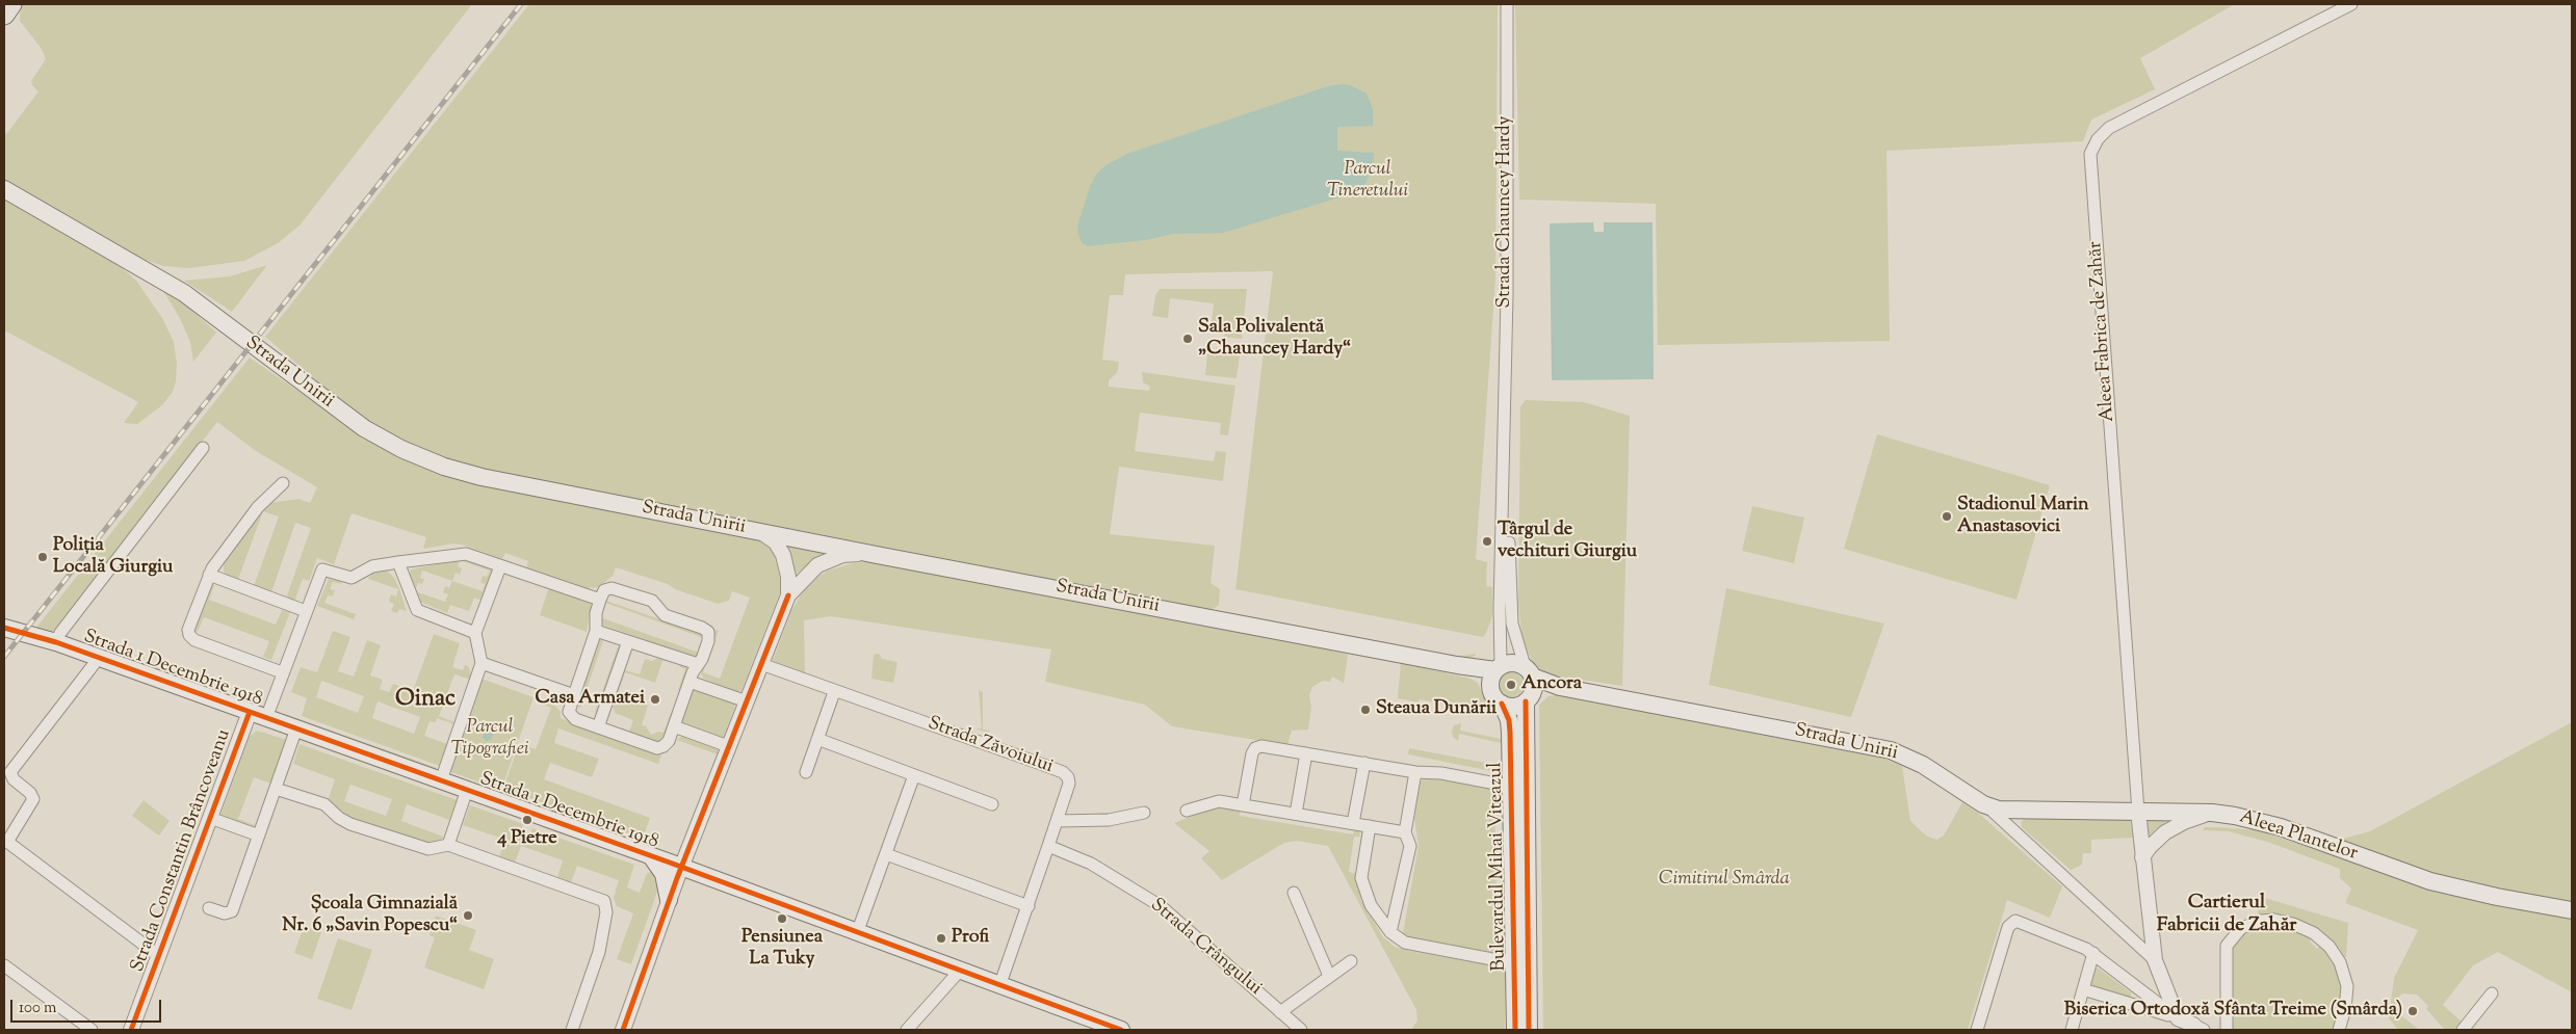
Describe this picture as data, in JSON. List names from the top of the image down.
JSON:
{
  "streets": {
    "main road": [
      "Strada Unirii",
      "Strada 1 Decembrie 1918",
      "Aleea Plantelor",
      "Bulevardul Mihai Viteazul"
    ],
    "street": [
      "Strada Chauncey Hardy",
      "Aleea Fabrica de Zahăr",
      "Strada Zăvoiului",
      "Strada Constantin Brâncoveanu",
      "Strada Crângului"
    ]
  },
  "crossings": [
    ["Strada Chauncey Hardy", "Strada Unirii"],
    ["Strada Chauncey Hardy", "Bulevardul Mihai Viteazul"],
    ["Aleea Fabrica de Zahăr", "Aleea Plantelor"],
    ["Strada Unirii", "Aleea Plantelor"],
    ["Strada Unirii", "Bulevardul Mihai Viteazul"],
    ["Strada 1 Decembrie 1918", "Strada Zăvoiului"],
    ["Strada 1 Decembrie 1918", "Strada Constantin Brâncoveanu"],
    ["Strada Zăvoiului", "Strada Crângului"]
  ],
  "districts": ["Oinac", "Cartierul Fabricii de Zahăr"],
  "parks": ["Parcul Tineretului", "Parcul Tipografiei", "Cimitirul Smârda"],
  "places": [
    "Sala Polivalentă „Chauncey Hardy“",
    "Stadionul Marin Anastasovici",
    "Târgul de vechituri Giurgiu",
    "Poliția Locală Giurgiu",
    "Ancora",
    "Casa Armatei",
    "Steaua Dunării",
    "4 Pietre",
    "Școala Gimnazială Nr. 6 „Savin Popescu“",
    "Pensiunea La Tuky",
    "Profi",
    "Biserica Ortodoxă Sfânta Treime (Smârda)"
  ],
  "scale_bar": "100 m"
}
